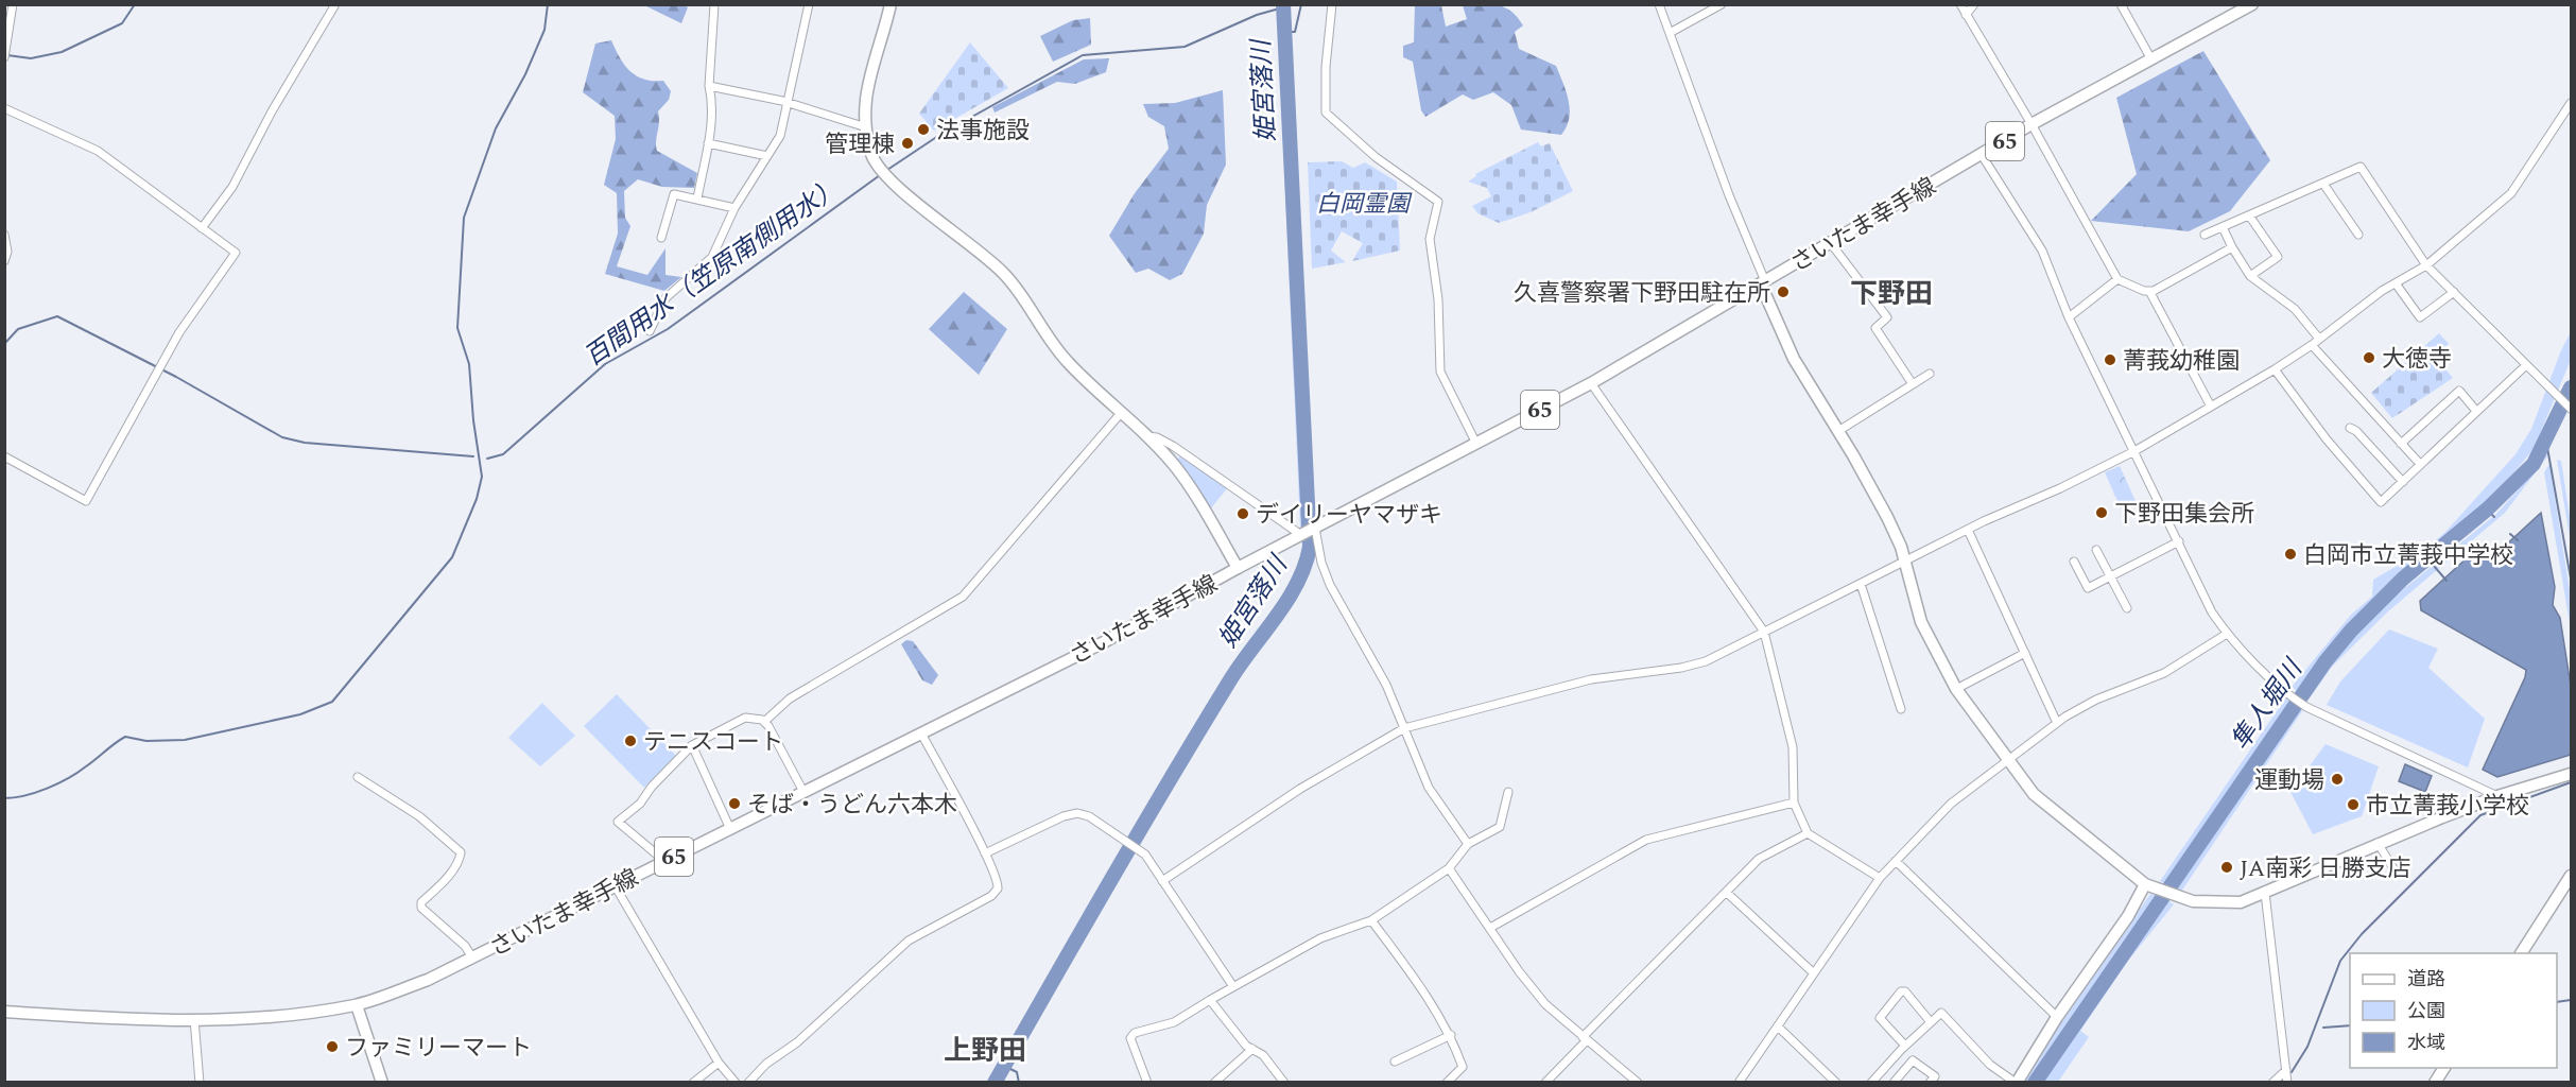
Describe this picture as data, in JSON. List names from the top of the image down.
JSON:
{
  "streets": {
    "main road": ["65", "さいたま幸手線"]
  },
  "districts": ["下野田", "上野田"],
  "water": ["姫宮落川", "百間用水（笠原南側用水）", "隼人堀川"],
  "parks": ["白岡霊園"],
  "places": [
    "法事施設",
    "管理棟",
    "久喜警察署下野田駐在所",
    "大徳寺",
    "菁莪幼稚園",
    "下野田集会所",
    "デイリーヤマザキ",
    "白岡市立菁莪中学校",
    "テニスコート",
    "運動場",
    "そば・うどん六本木",
    "市立菁莪小学校",
    "JA南彩 日勝支店",
    "ファミリーマート"
  ],
  "legend": ["道路", "公園", "水域"]
}
